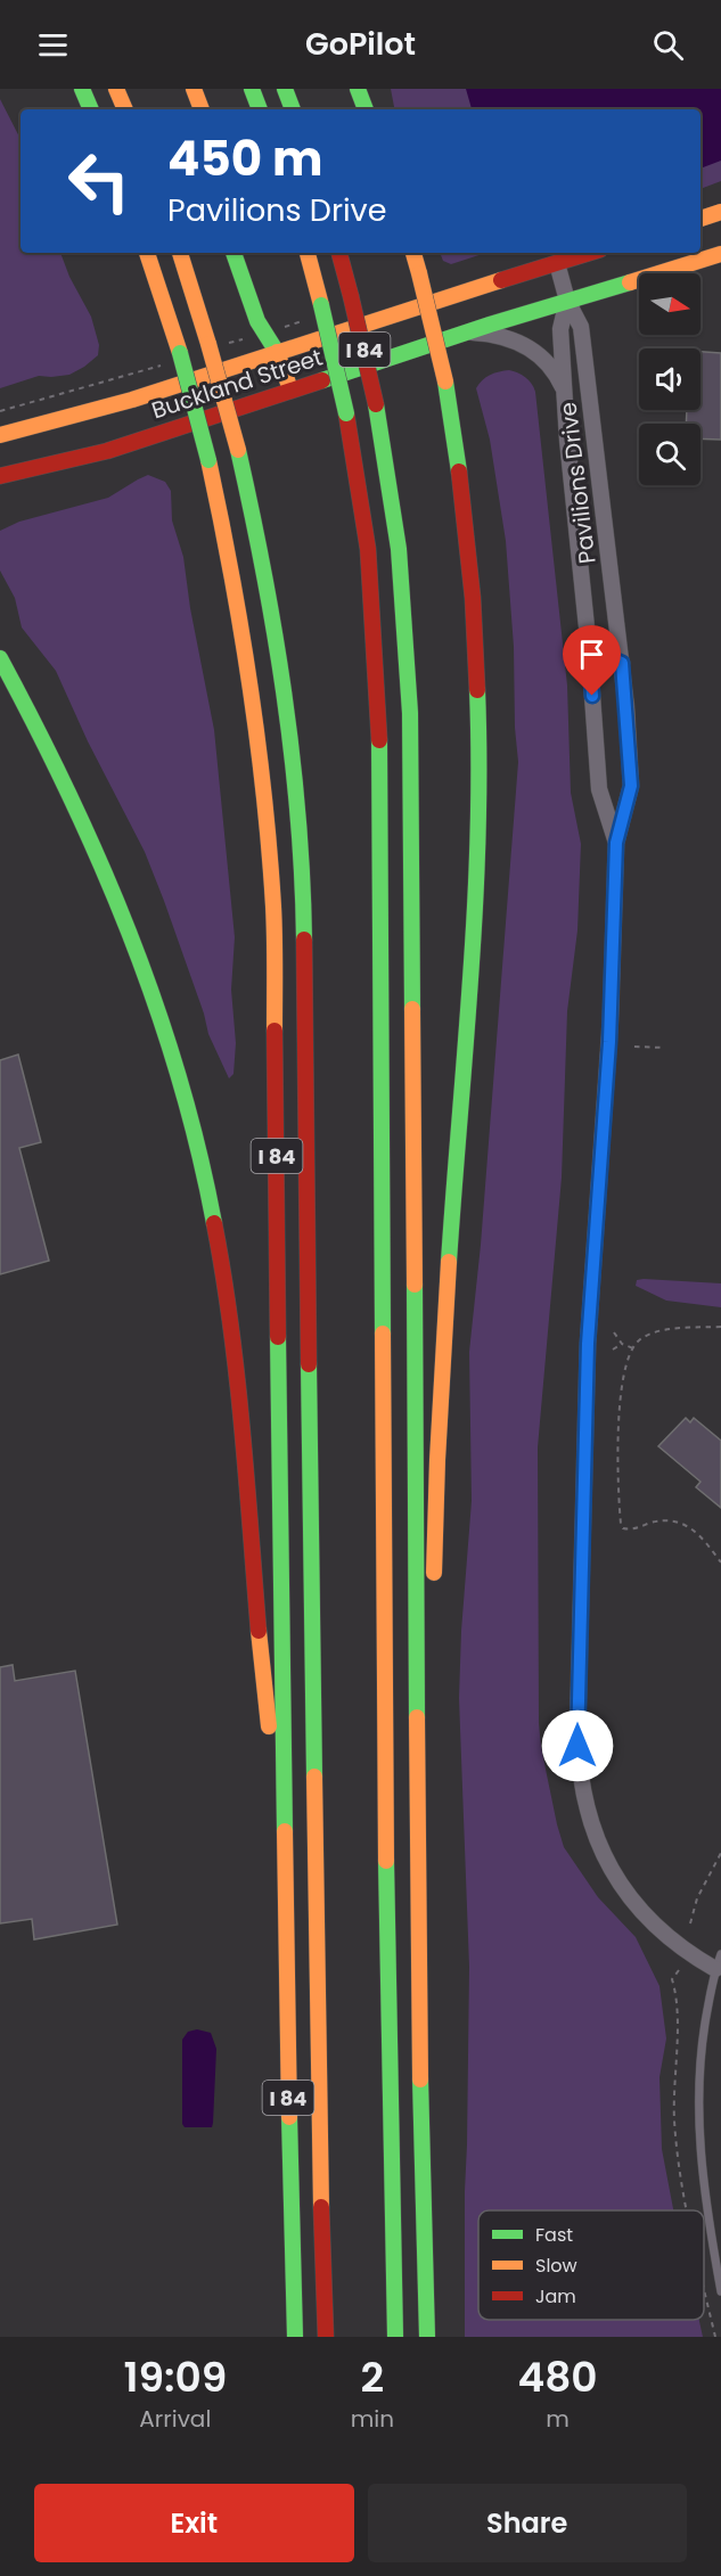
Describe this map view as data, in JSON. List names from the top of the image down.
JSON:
{
  "streets": {
    "main road": ["I 84", "Buckland Street"],
    "street": ["Pavilions Drive"]
  },
  "crossings": [
    ["Buckland Street", "Pavilions Drive"]
  ],
  "legend": ["Fast", "Slow", "Jam"],
  "north": "right",
  "page": {
    "header": "GoPilot",
    "turn": ["450 m", "Pavilions Drive"],
    "eta": [
      "19:09",
      "Arrival",
      "2",
      "min",
      "480",
      "m"
    ],
    "buttons": ["Exit", "Share"]
  }
}
